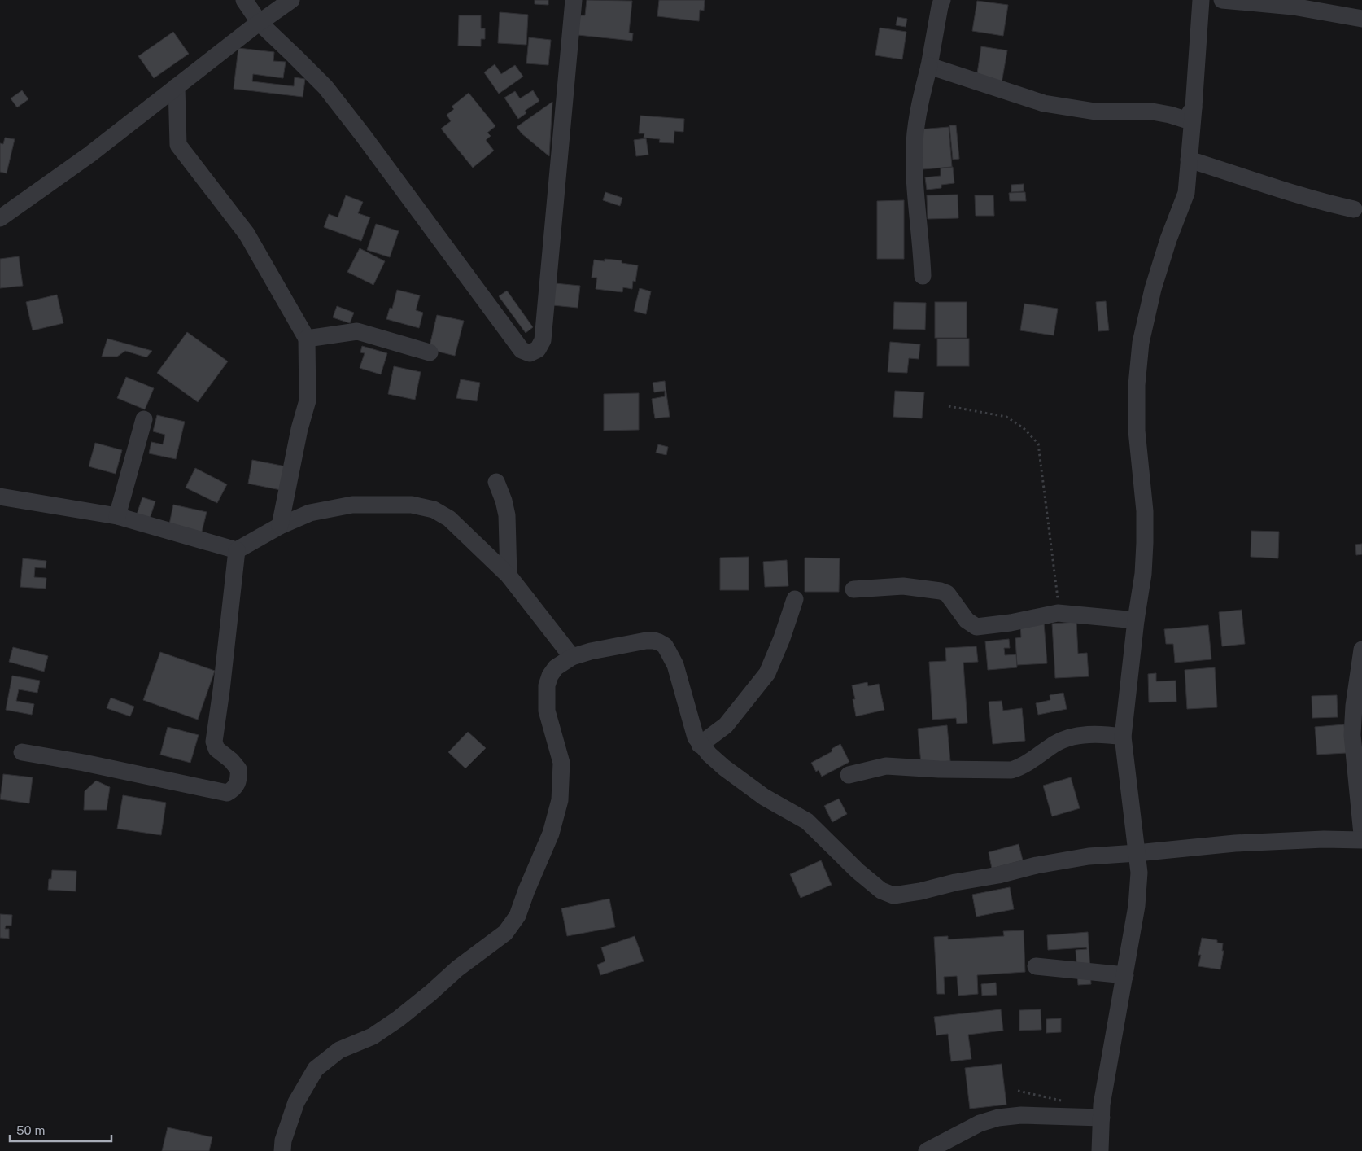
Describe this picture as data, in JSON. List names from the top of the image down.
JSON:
{
  "scale_bar": "50 m"
}
